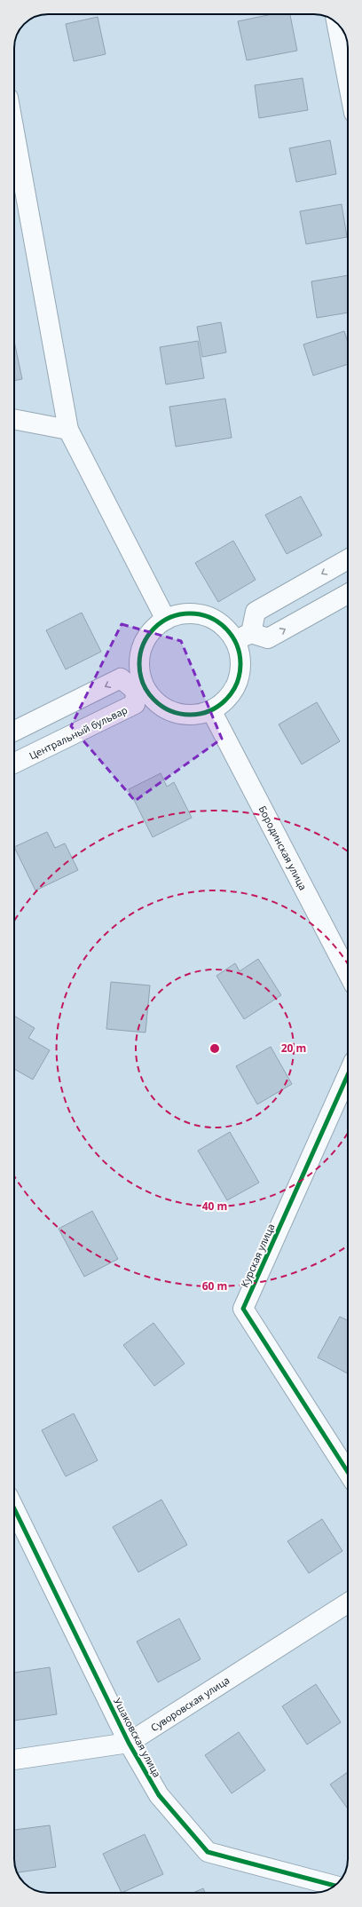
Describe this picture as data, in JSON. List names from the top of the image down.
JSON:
{
  "streets": {
    "street": [
      "Центральный бульвар",
      "Бородинская улица",
      "Курская улица",
      "Суворовская улица",
      "Ушаковская улица"
    ]
  },
  "crossings": [
    ["Центральный бульвар", "Бородинская улица"],
    ["Суворовская улица", "Ушаковская улица"]
  ],
  "rings": ["20 m", "40 m", "60 m"]
}
